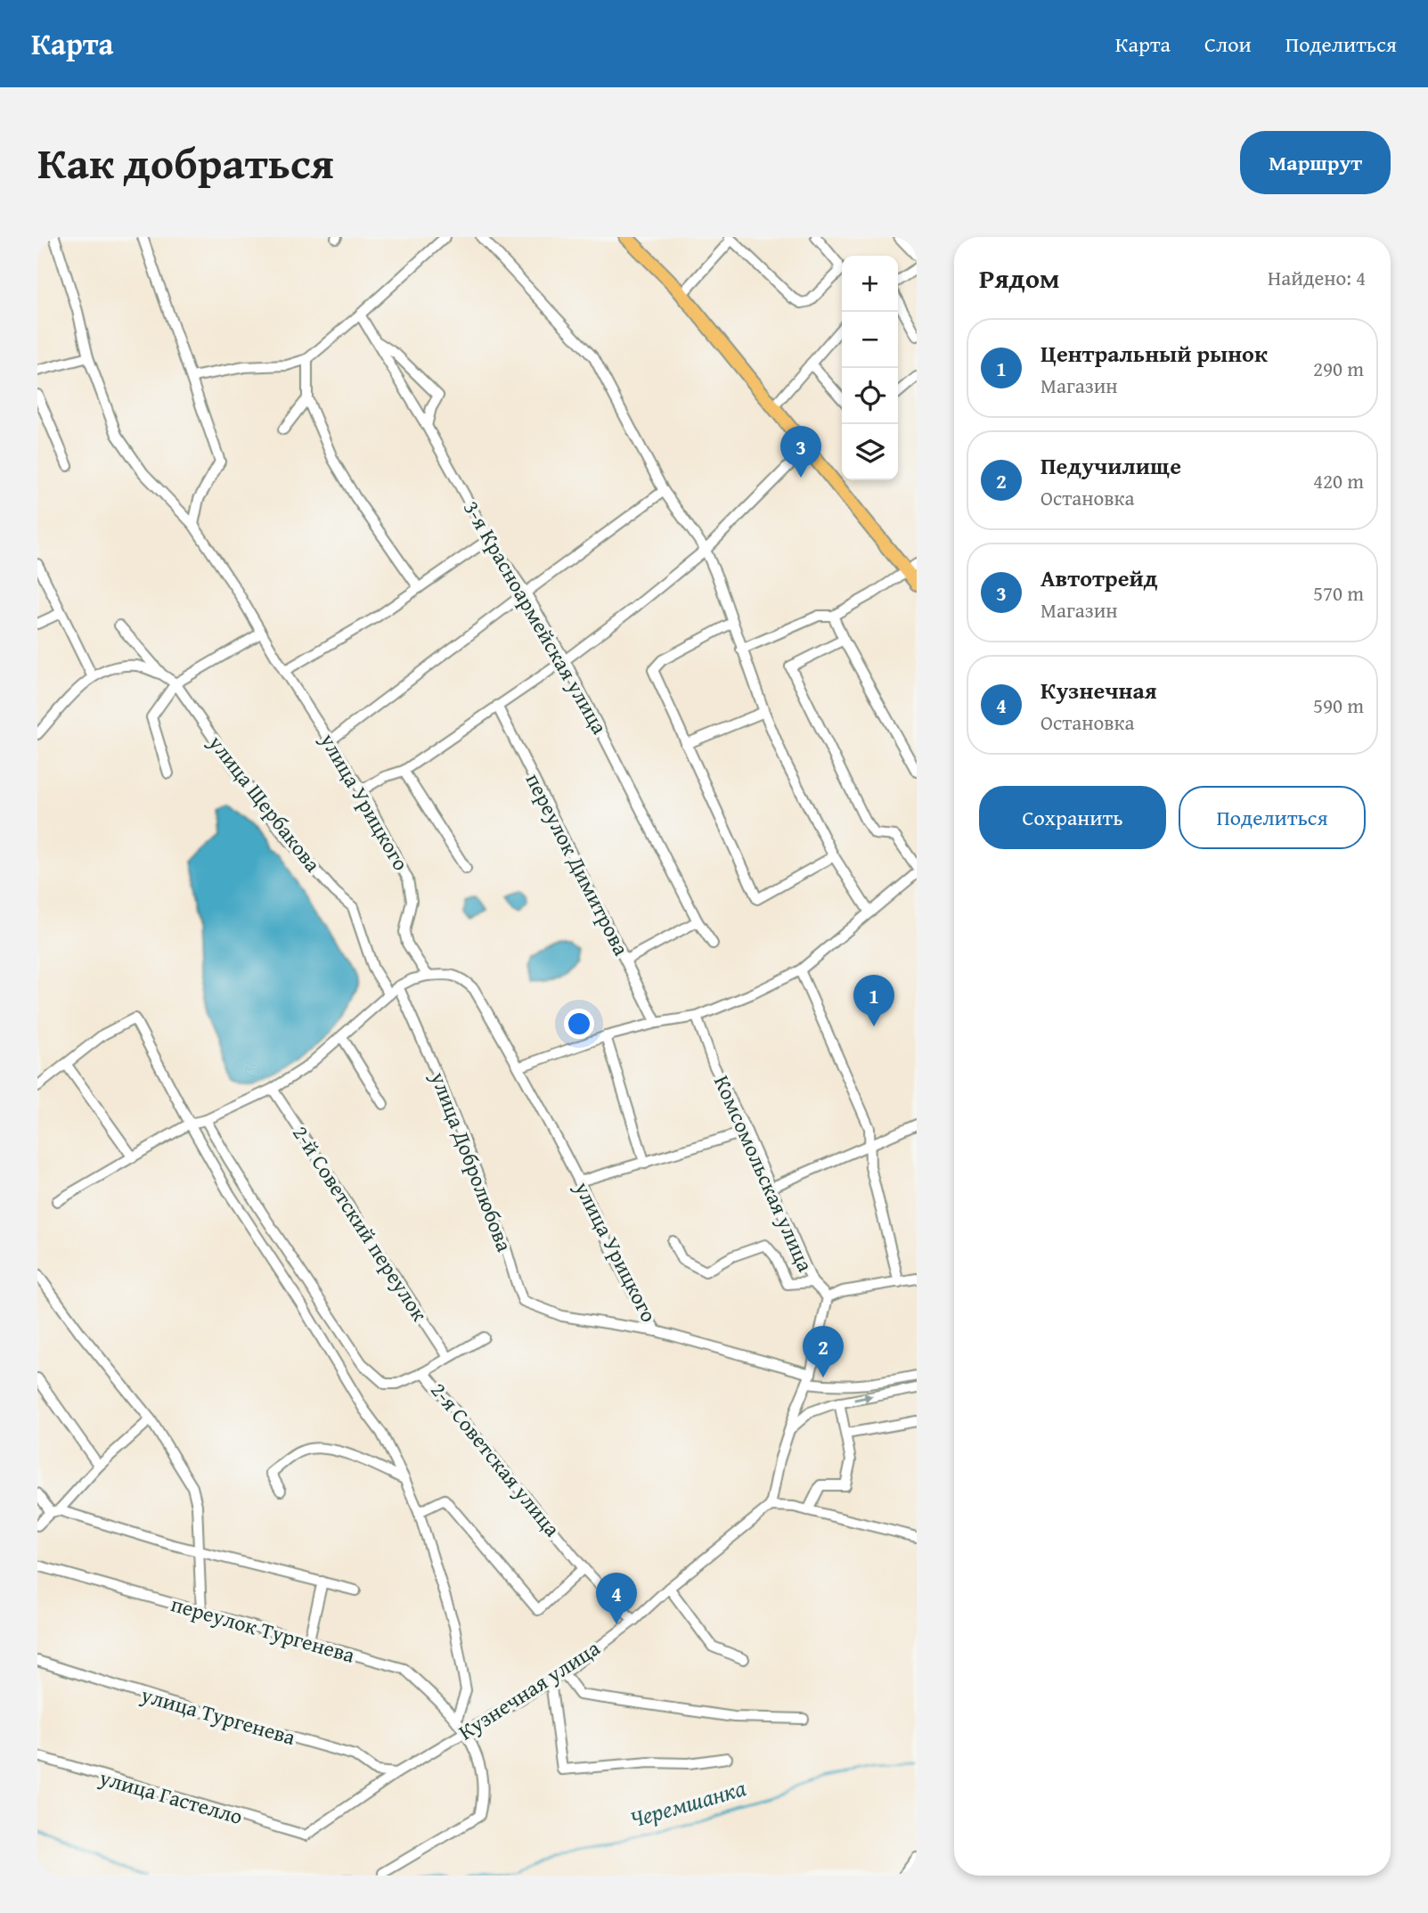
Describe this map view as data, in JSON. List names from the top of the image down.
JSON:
{
  "streets": {
    "street": [
      "3-я Красноармейская улица",
      "улица Урицкого",
      "улица Щербакова",
      "переулок Димитрова",
      "улица Добролюбова",
      "Комсомольская улица",
      "2-й Советский переулок",
      "2-я Советская улица",
      "переулок Тургенева",
      "Кузнечная улица",
      "улица Тургенева",
      "улица Гастелло"
    ]
  },
  "crossings": [
    ["улица Урицкого", "улица Добролюбова"],
    ["2-я Советская улица", "Кузнечная улица"],
    ["переулок Тургенева", "Кузнечная улица"],
    ["Кузнечная улица", "улица Тургенева"],
    ["Кузнечная улица", "улица Гастелло"]
  ],
  "water": ["Черемшанка"],
  "page": {
    "header": "Карта",
    "nav": ["Карта", "Слои", "Поделиться"],
    "title": "Как добраться",
    "buttons": [
      "Маршрут",
      ["Сохранить", "Поделиться"]
    ],
    "heading": ["Рядом", "Найдено: 4"],
    "map_buttons": ["+", "−"],
    "list": [
      {
        "mark": "1",
        "name": "Центральный рынок",
        "note": "Магазин",
        "value": "290 m"
      },
      {
        "mark": "2",
        "name": "Педучилище",
        "note": "Остановка",
        "value": "420 m"
      },
      {
        "mark": "3",
        "name": "Автотрейд",
        "note": "Магазин",
        "value": "570 m"
      },
      {
        "mark": "4",
        "name": "Кузнечная",
        "note": "Остановка",
        "value": "590 m"
      }
    ],
    "pins": [
      "3",
      "1",
      "2",
      "4"
    ]
  }
}
